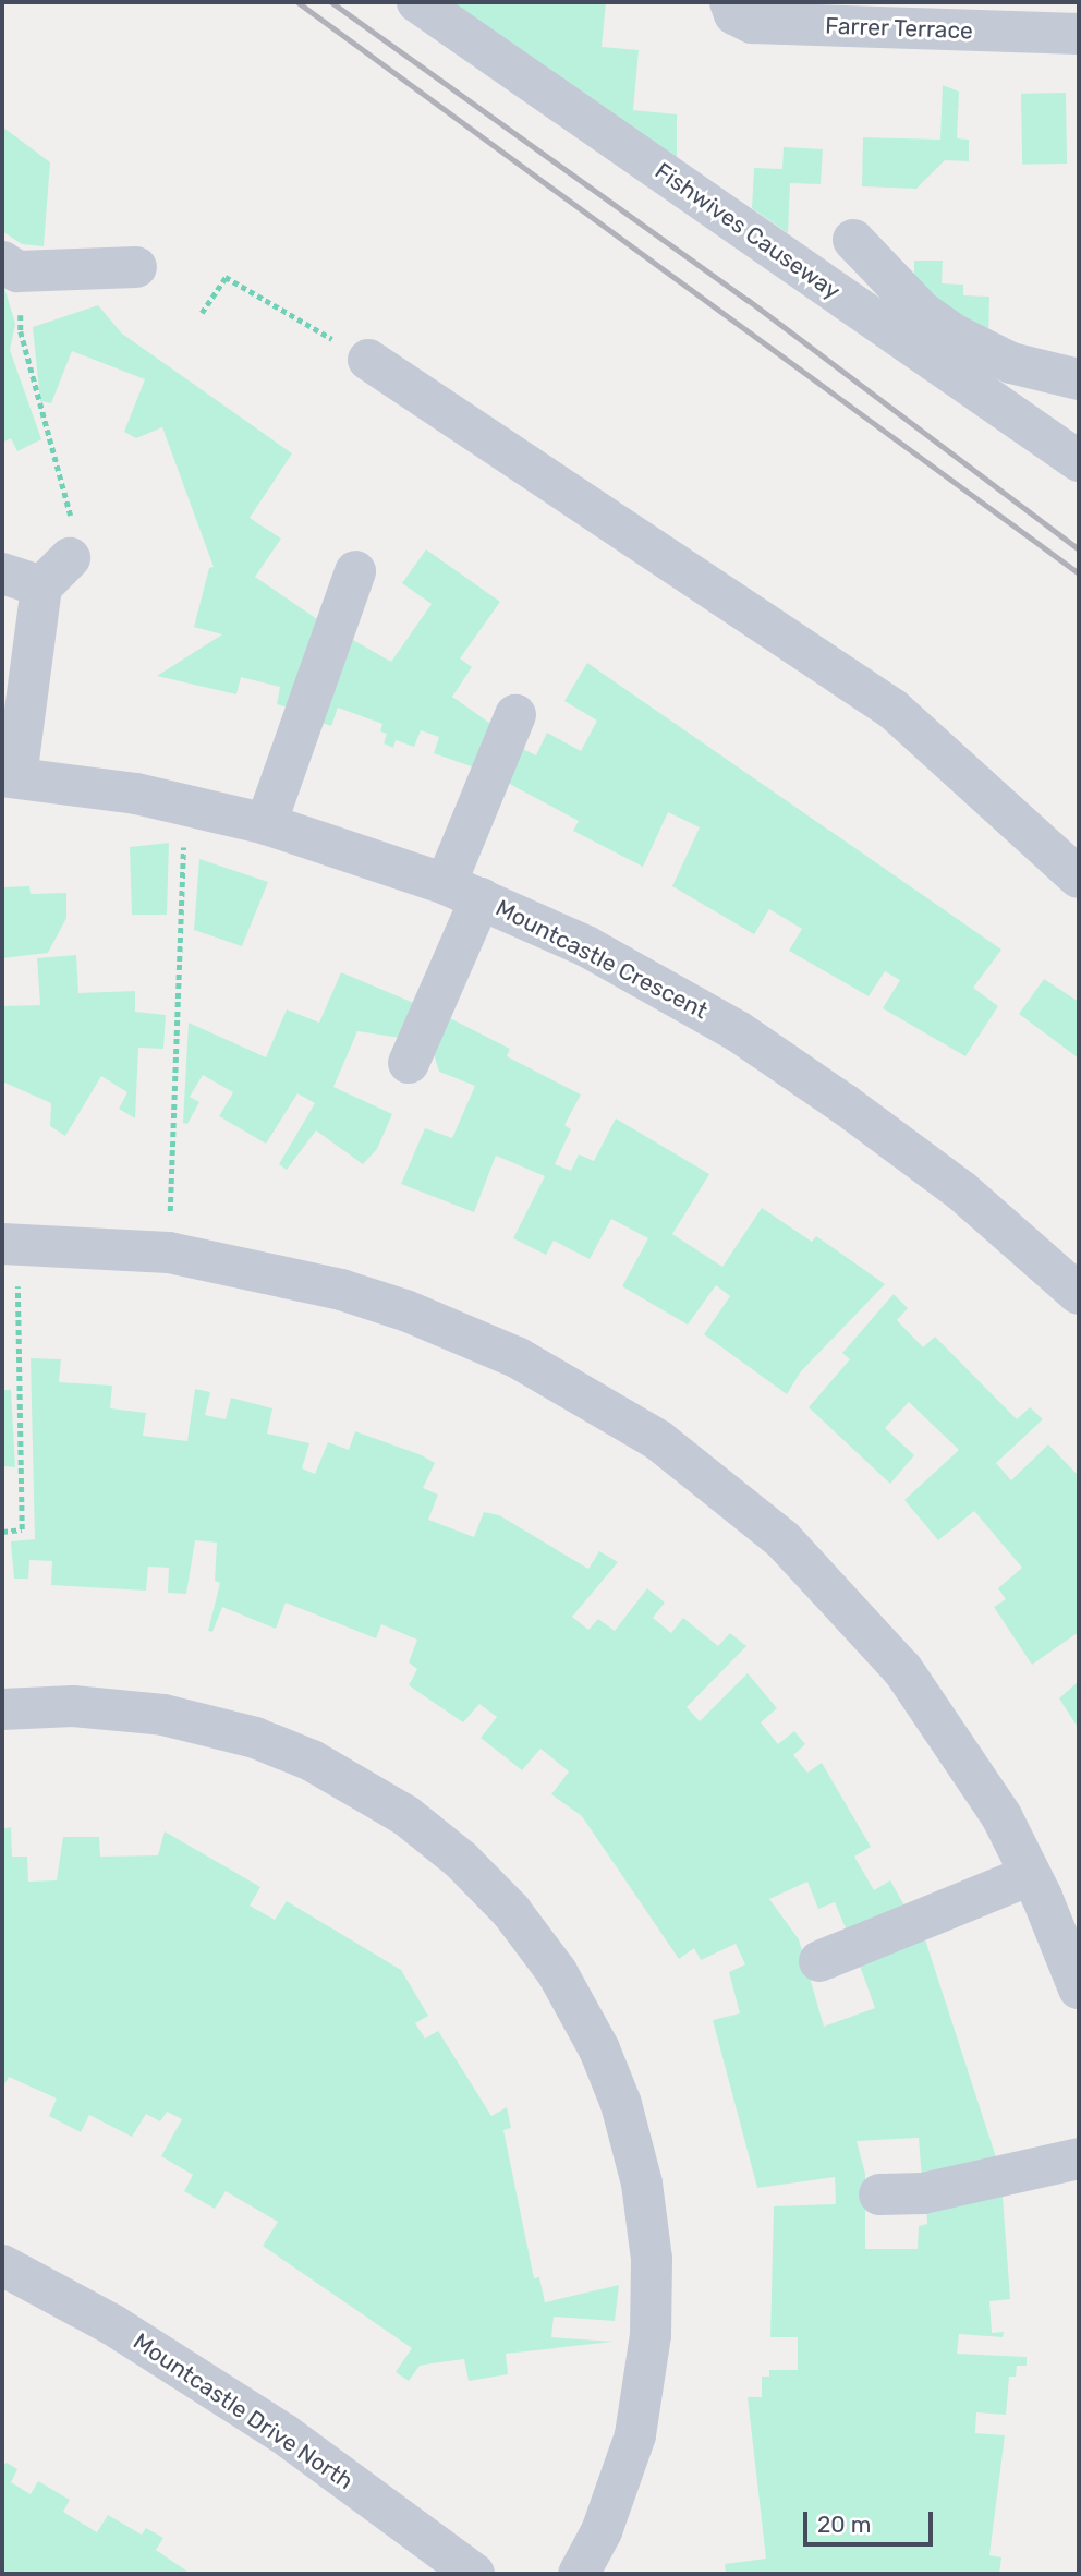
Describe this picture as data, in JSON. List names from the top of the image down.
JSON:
{
  "streets": {
    "street": [
      "Farrer Terrace",
      "Fishwives Causeway",
      "Mountcastle Crescent",
      "Mountcastle Drive North"
    ]
  },
  "scale_bar": "20 m"
}
